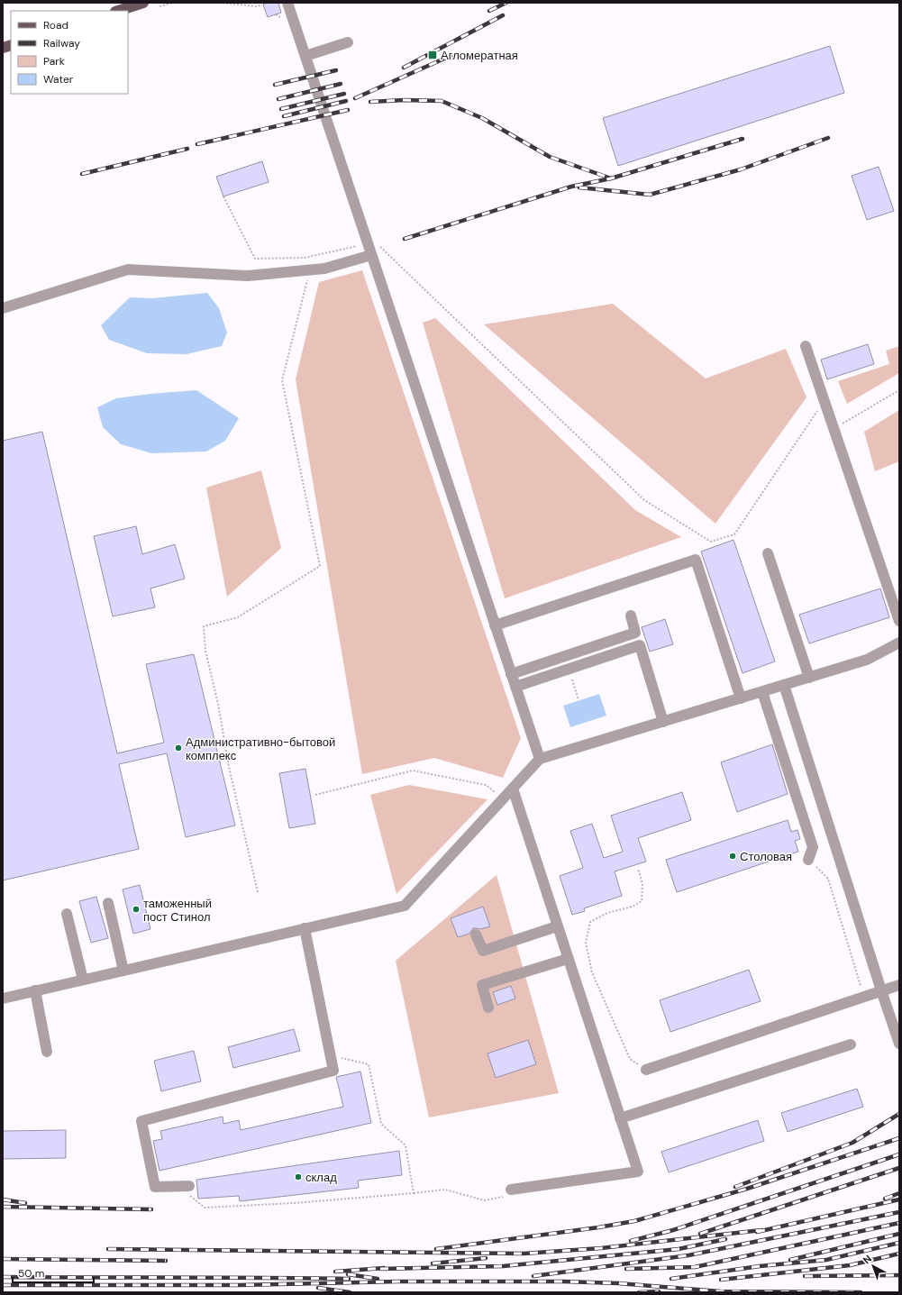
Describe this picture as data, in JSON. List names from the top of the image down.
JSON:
{
  "places": {
    "transit": ["Агломератная"],
    "other": [
      "Административно-бытовой комплекс",
      "Столовая",
      "таможенный пост Стинол",
      "склад"
    ]
  },
  "legend": [
    "Road",
    "Railway",
    "Park",
    "Water"
  ],
  "scale_bar": "50 m",
  "north": "top left"
}
